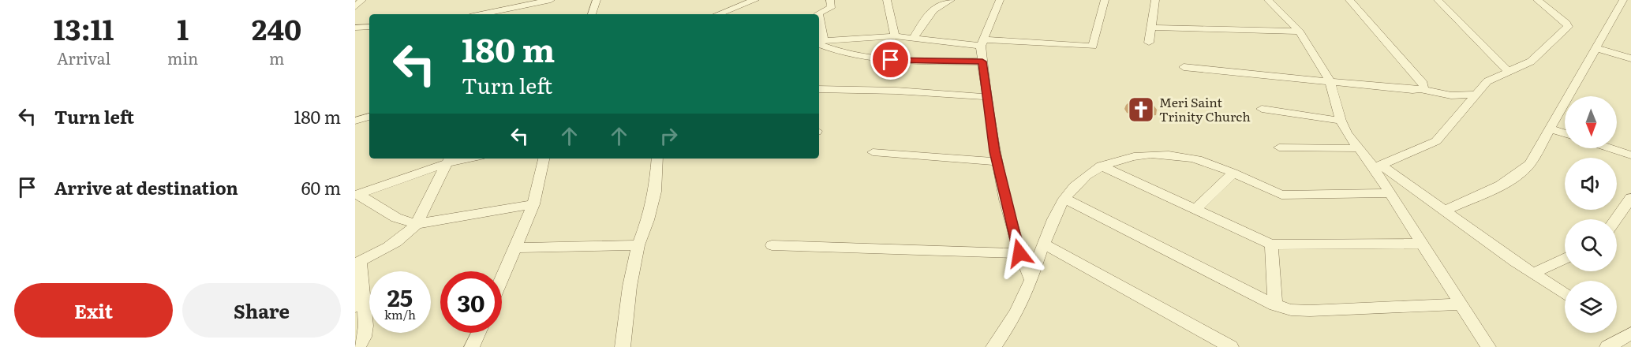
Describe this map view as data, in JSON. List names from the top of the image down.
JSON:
{
  "places": {
    "church": ["Meri Saint Trinity Church"]
  },
  "north": "bottom",
  "page": {
    "eta": [
      "13:11",
      "Arrival",
      "1",
      "min",
      "240",
      "m"
    ],
    "turn": ["180 m", "Turn left"],
    "list": [
      {
        "name": "Turn left",
        "value": "180 m"
      },
      {
        "name": "Arrive at destination",
        "value": "60 m"
      }
    ],
    "speed": "25 km/h",
    "limit": "30",
    "buttons": ["Exit", "Share"]
  }
}
